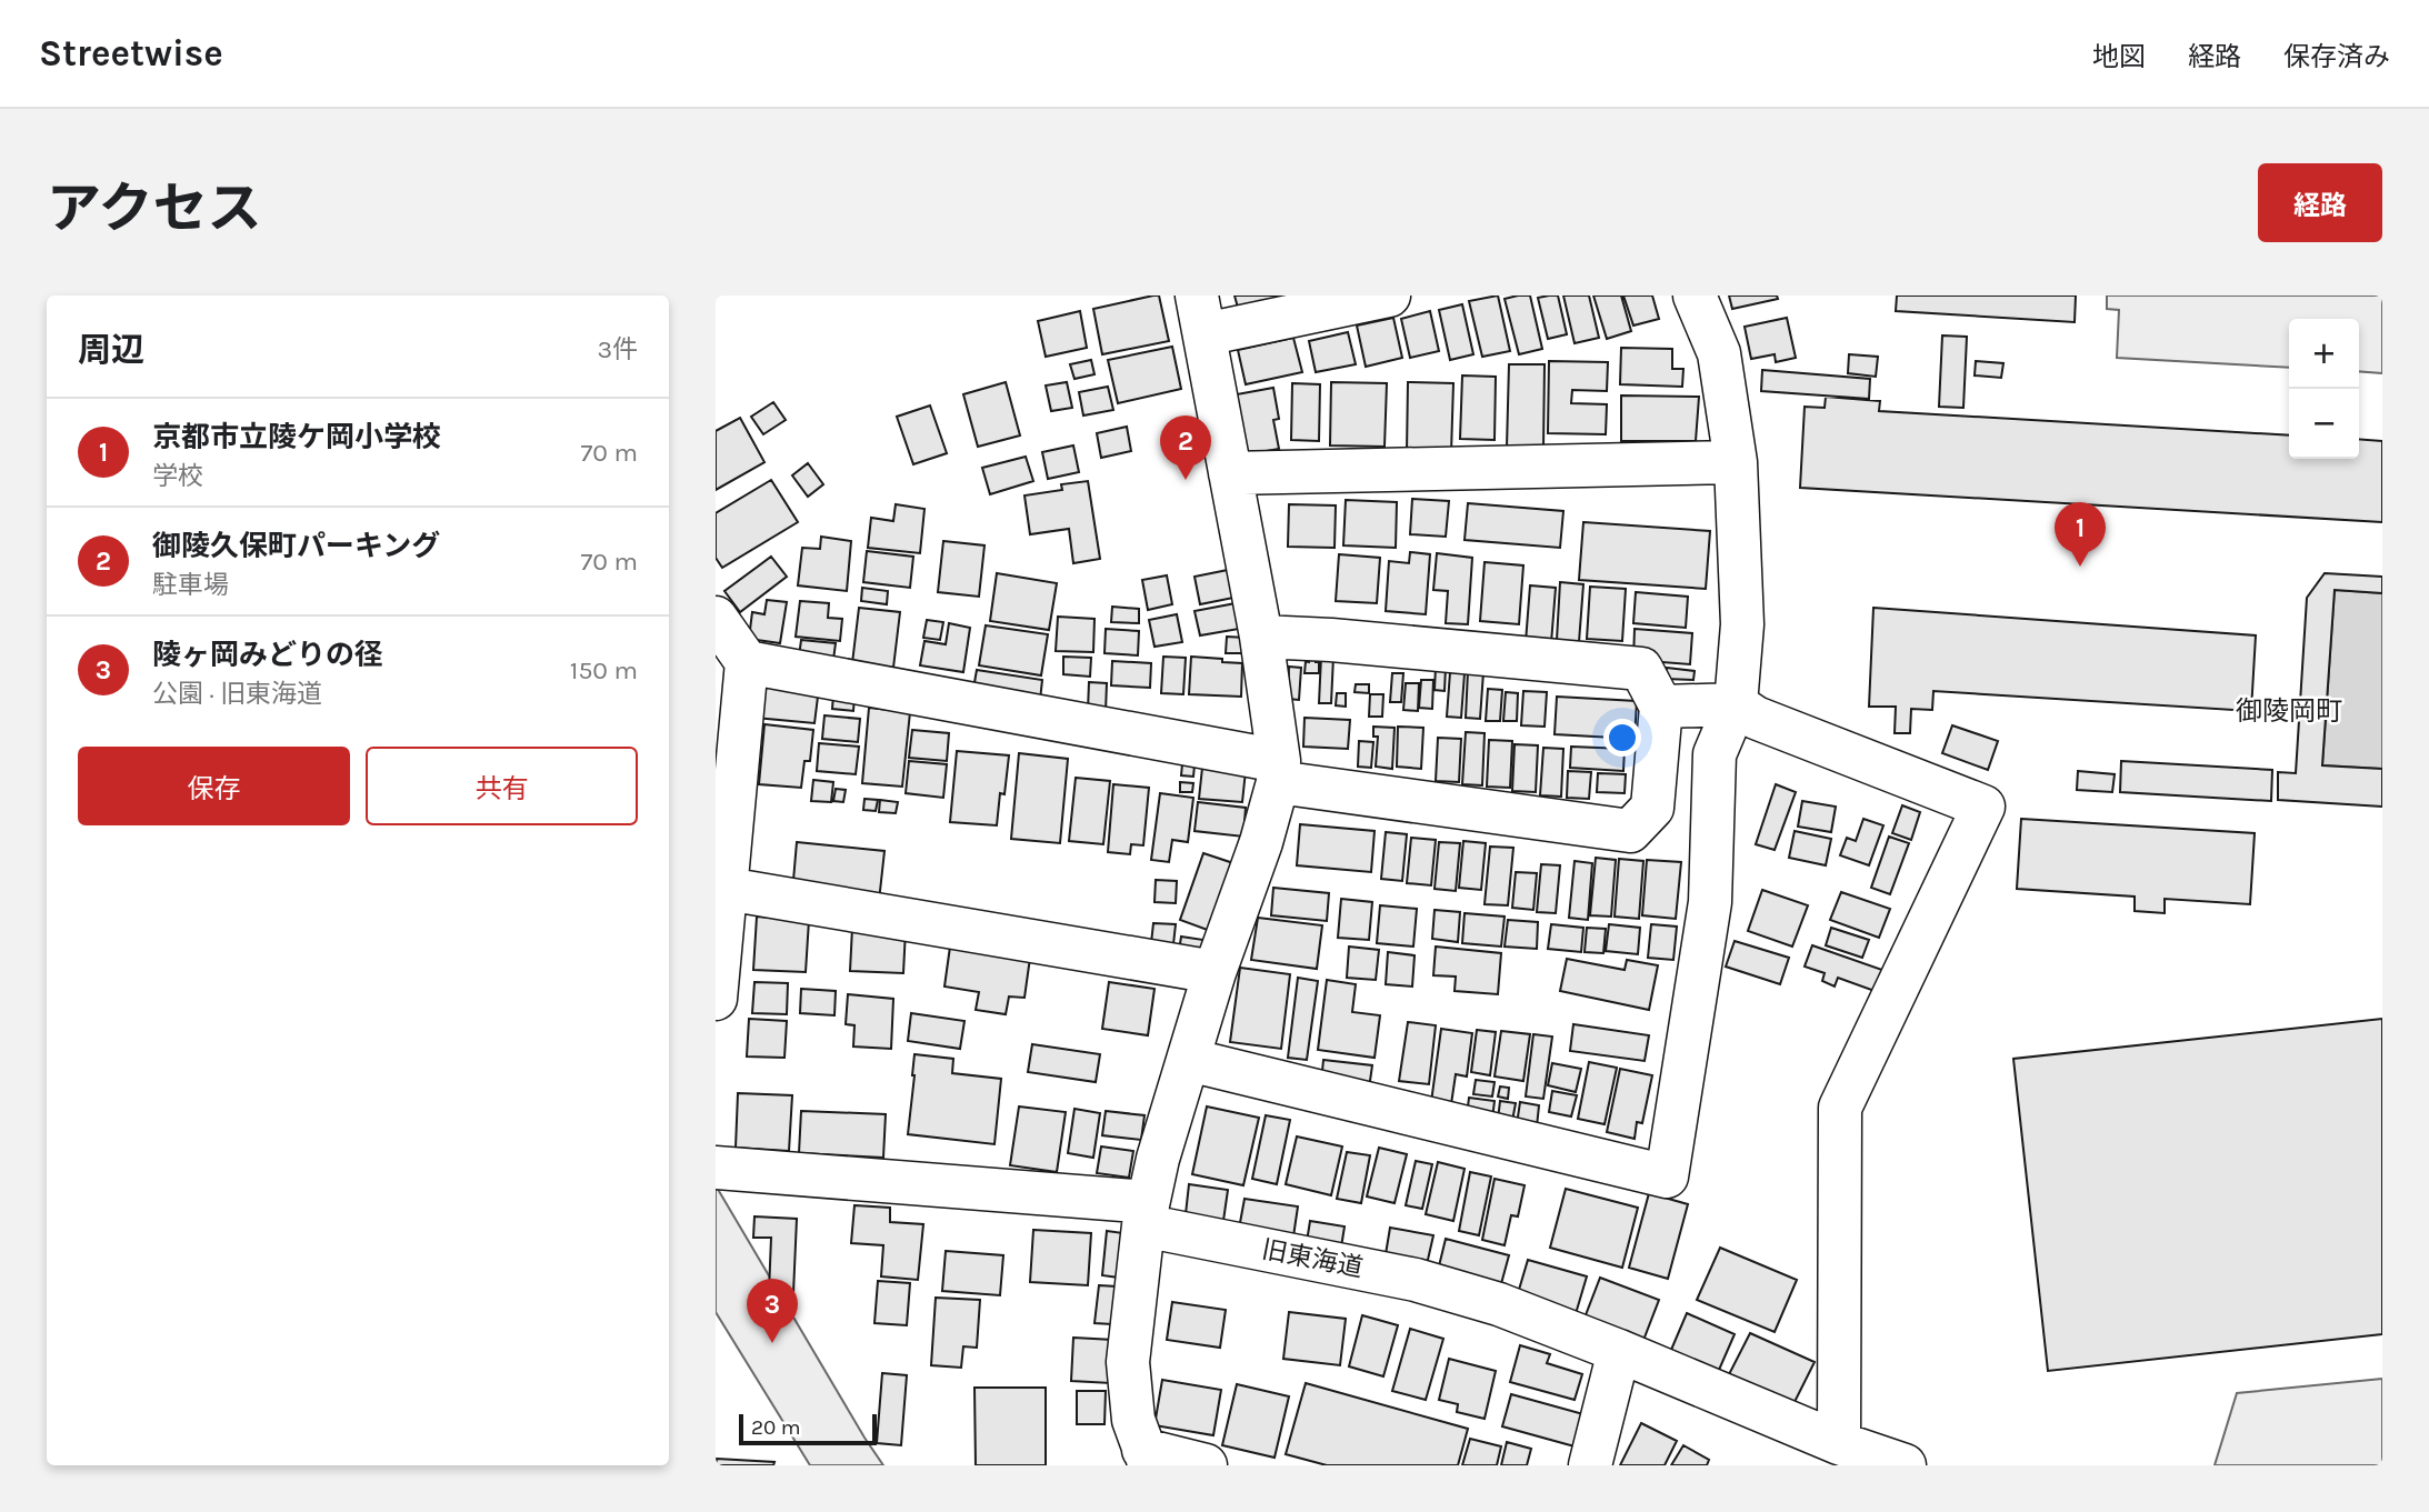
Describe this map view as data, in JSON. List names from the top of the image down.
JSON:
{
  "streets": {
    "street": ["旧東海道"]
  },
  "districts": ["御陵岡町"],
  "scale_bar": "20 m",
  "page": {
    "header": "Streetwise",
    "nav": ["地図", "経路", "保存済み"],
    "title": "アクセス",
    "buttons": [
      "経路",
      ["保存", "共有"]
    ],
    "heading": ["周辺", "3件"],
    "map_buttons": ["+", "−"],
    "list": [
      {
        "mark": "1",
        "name": "京都市立陵ケ岡小学校",
        "note": "学校",
        "value": "70 m"
      },
      {
        "mark": "2",
        "name": "御陵久保町パーキング",
        "note": "駐車場",
        "value": "70 m"
      },
      {
        "mark": "3",
        "name": "陵ヶ岡みどりの径",
        "note": "公園 · 旧東海道",
        "value": "150 m"
      }
    ],
    "pins": ["2", "1", "3"],
    "scale": "20 m"
  }
}
